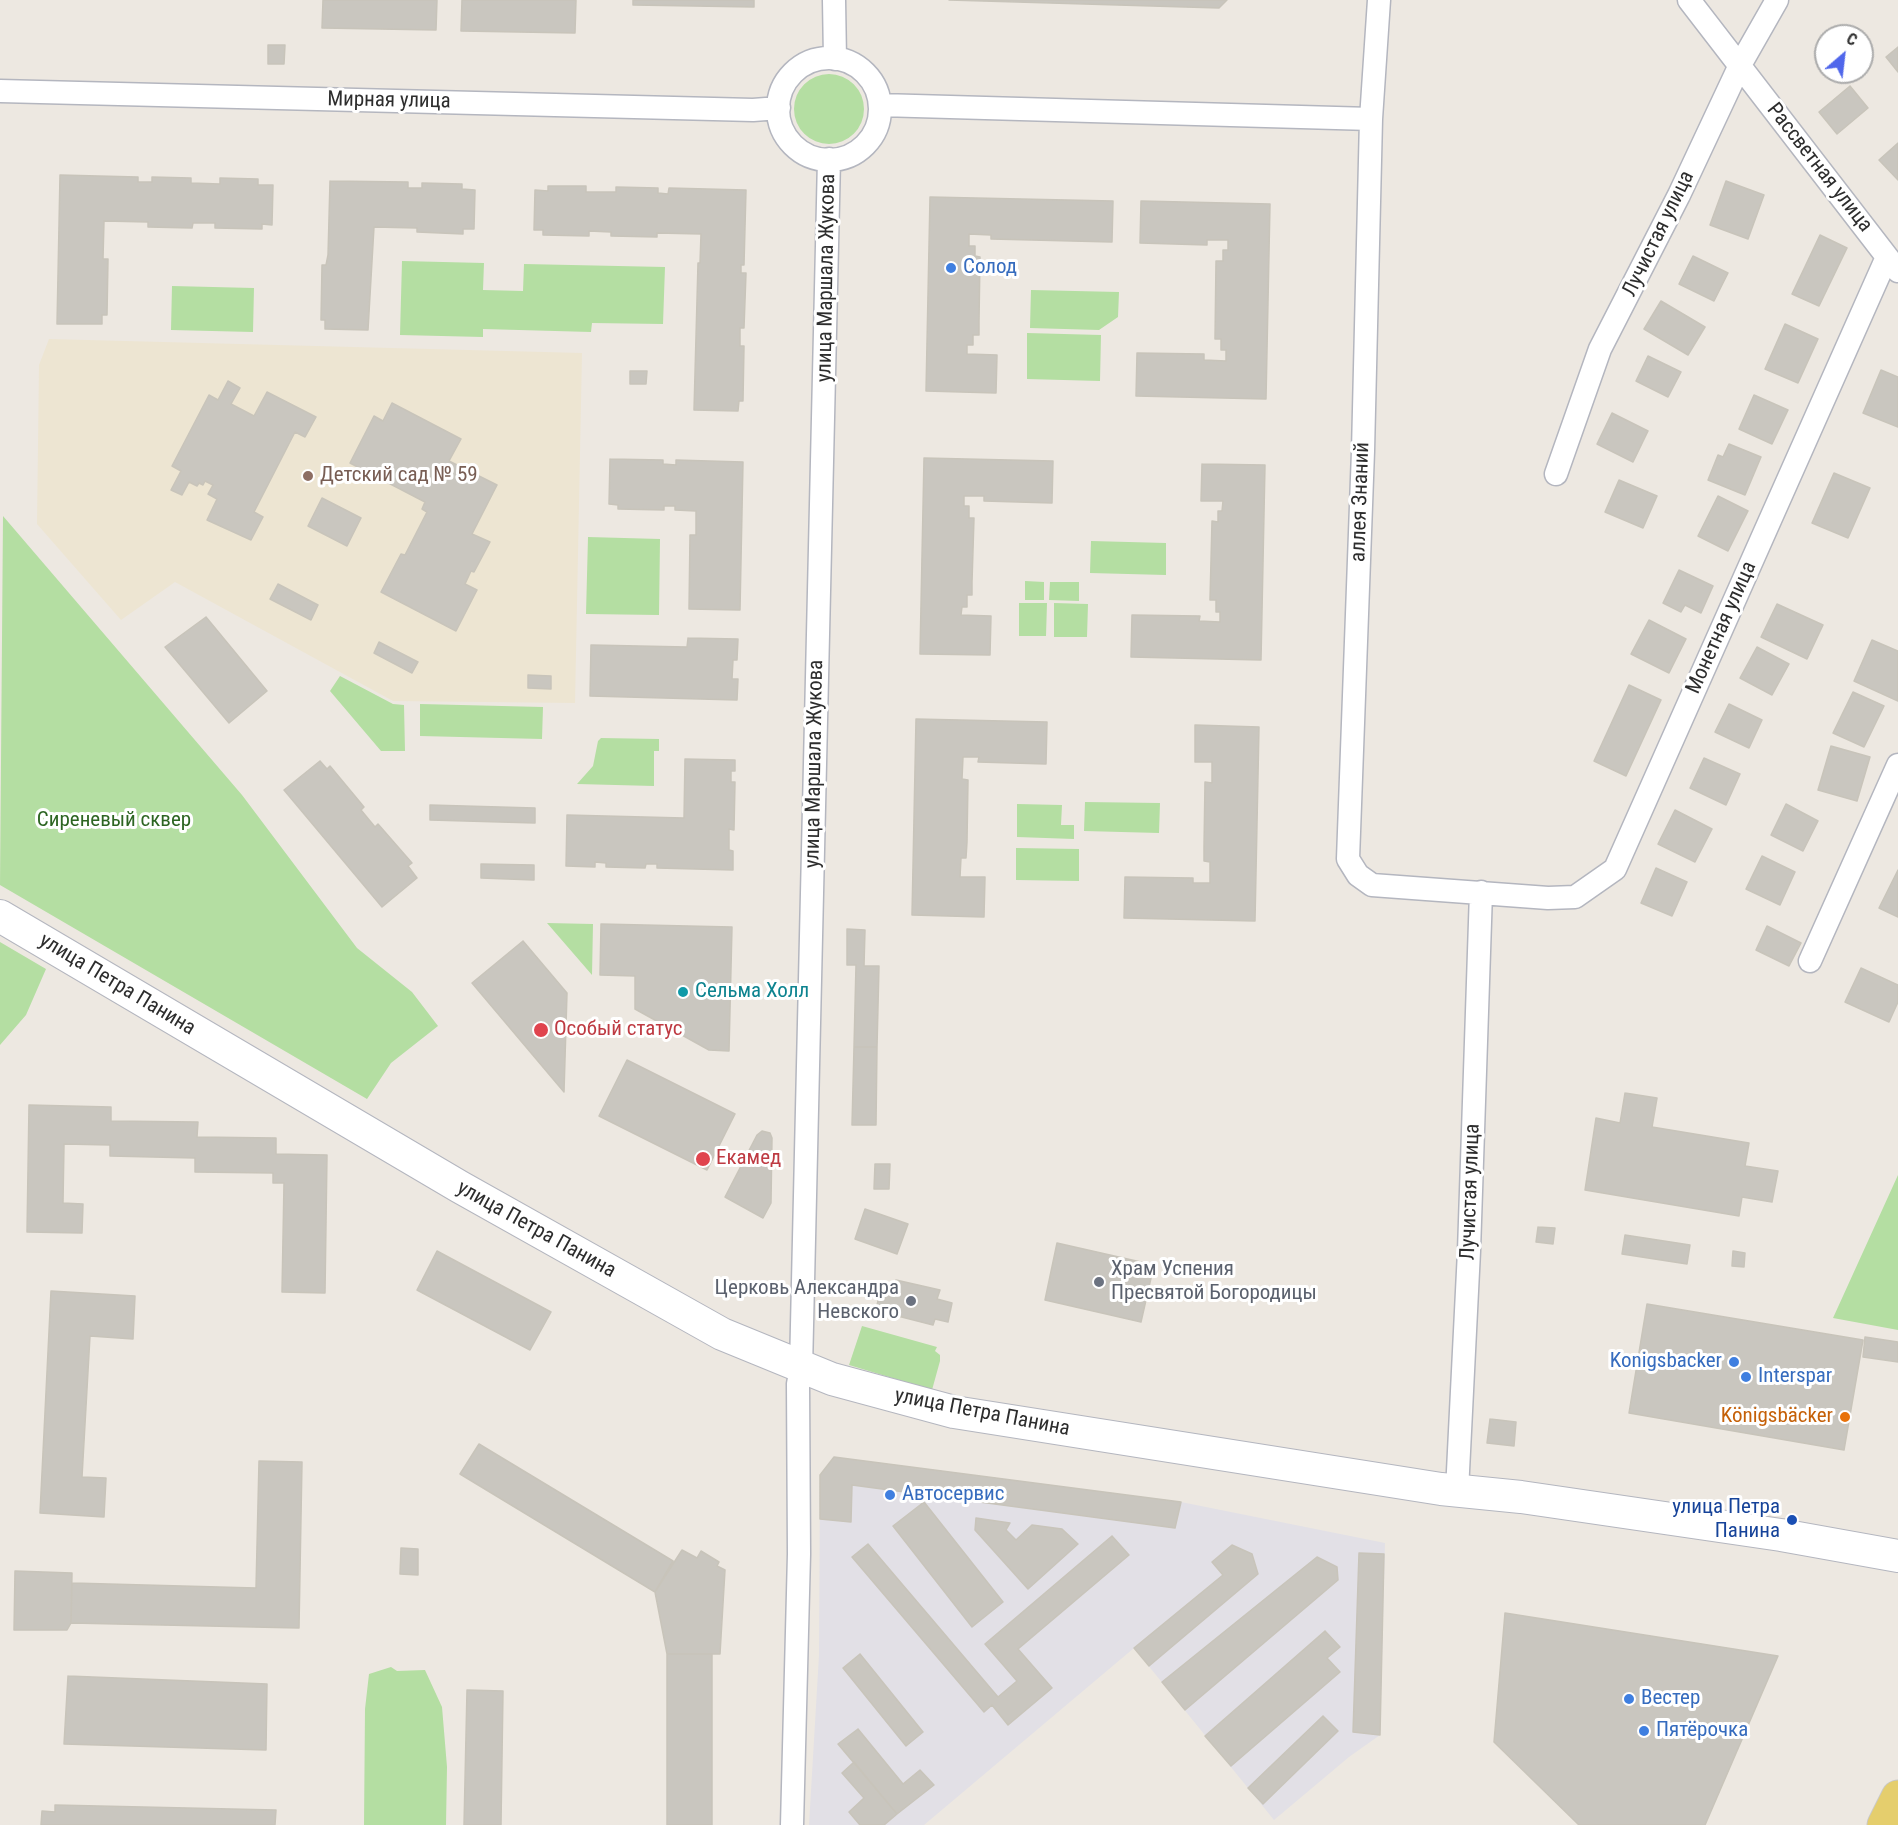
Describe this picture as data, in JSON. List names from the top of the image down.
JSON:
{
  "streets": {
    "main road": ["улица Петра Панина"],
    "street": [
      "Мирная улица",
      "Рассветная улица",
      "Лучистая улица",
      "улица Маршала Жукова",
      "аллея Знаний",
      "Монетная улица"
    ]
  },
  "crossings": [
    ["Мирная улица", "улица Маршала Жукова"],
    ["Рассветная улица", "Лучистая улица"],
    ["Рассветная улица", "Монетная улица"],
    ["Лучистая улица", "аллея Знаний"],
    ["Лучистая улица", "Монетная улица"],
    ["Лучистая улица", "улица Петра Панина"],
    ["улица Маршала Жукова", "улица Петра Панина"],
    ["аллея Знаний", "Монетная улица"]
  ],
  "parks": ["Сиреневый сквер"],
  "places": [
    "Солод",
    "Детский сад № 59",
    "Сельма Холл",
    "Особый статус",
    "Екамед",
    "Храм Успения Пресвятой Богородицы",
    "Церковь Александра Невского",
    "Konigsbacker",
    "Interspar",
    "Königsbäcker",
    "Автосервис",
    "улица Петра Панина",
    "Вестер",
    "Пятёрочка"
  ],
  "north": "top right"
}
